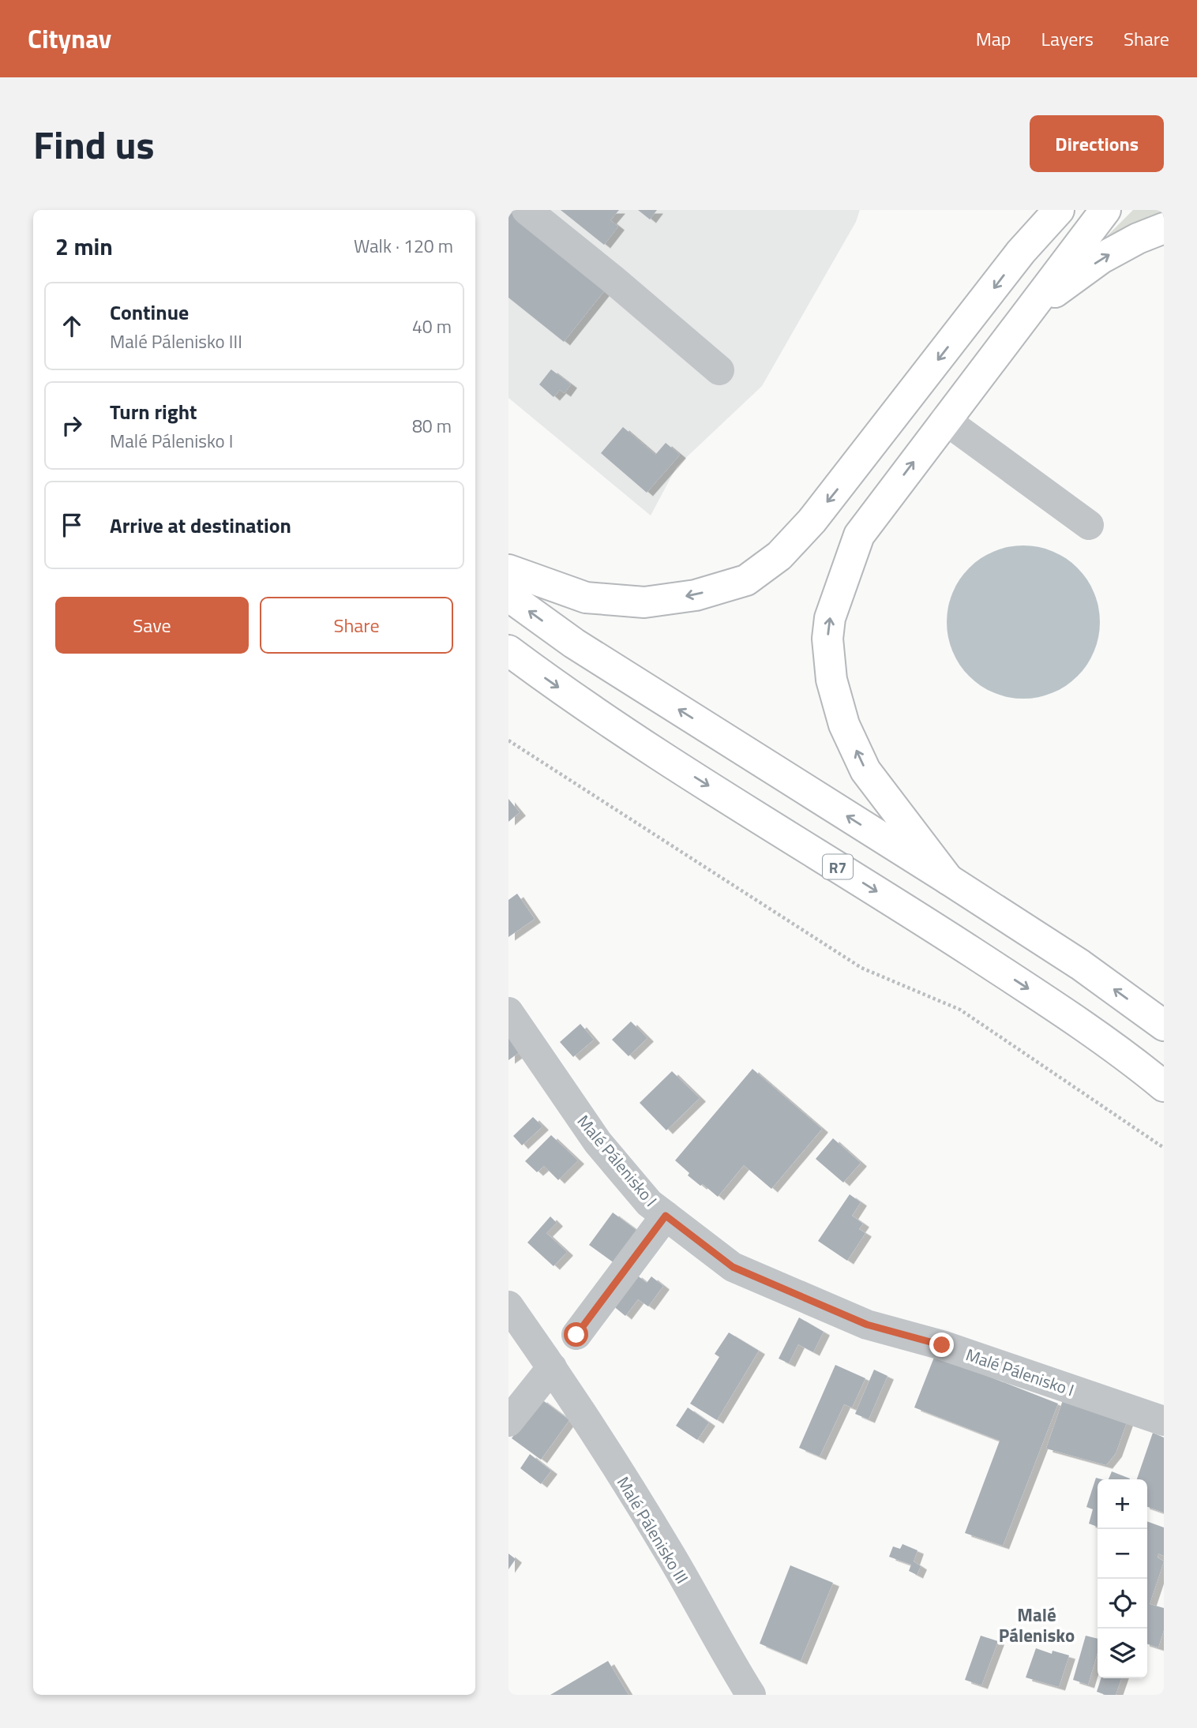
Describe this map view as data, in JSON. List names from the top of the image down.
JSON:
{
  "streets": {
    "highway": ["R7"],
    "street": ["Malé Pálenisko I", "Malé Pálenisko III"]
  },
  "districts": ["Malé Pálenisko"],
  "page": {
    "header": "Citynav",
    "nav": ["Map", "Layers", "Share"],
    "title": "Find us",
    "buttons": [
      "Directions",
      ["Save", "Share"]
    ],
    "heading": ["2 min", "Walk · 120 m"],
    "list": [
      ["Continue", "Malé Pálenisko III", "40 m"],
      ["Turn right", "Malé Pálenisko I", "80 m"],
      "Arrive at destination"
    ],
    "map_buttons": ["+", "−"]
  }
}
